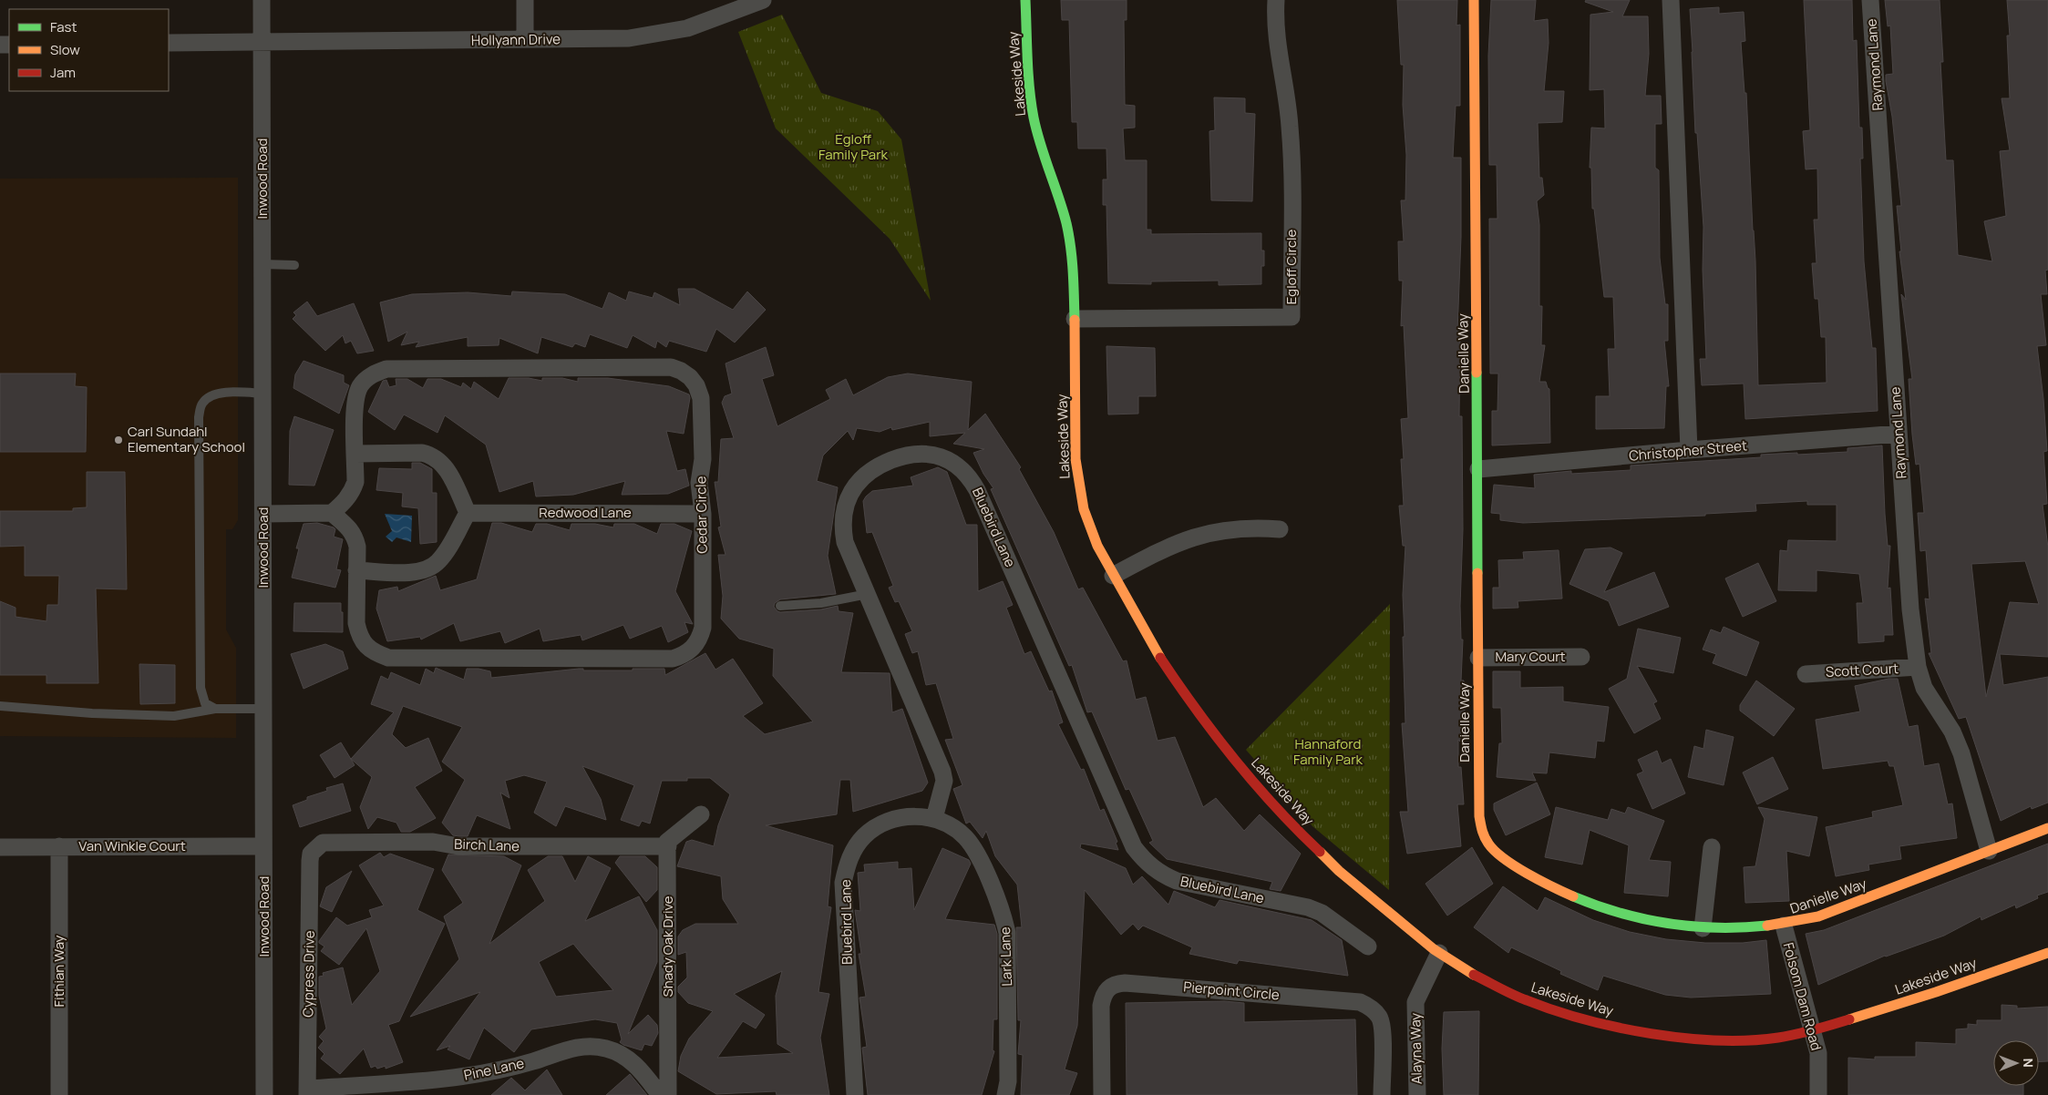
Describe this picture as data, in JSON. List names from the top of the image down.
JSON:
{
  "streets": {
    "street": [
      "Hollyann Drive",
      "Raymond Lane",
      "Lakeside Way",
      "Inwood Road",
      "Egloff Circle",
      "Danielle Way",
      "Christopher Street",
      "Redwood Lane",
      "Cedar Circle",
      "Bluebird Lane",
      "Mary Court",
      "Scott Court",
      "Birch Lane",
      "Van Winkle Court",
      "Shady Oak Drive",
      "Lark Lane",
      "Fithian Way",
      "Cypress Drive",
      "Pierpoint Circle",
      "Folsom Dam Road",
      "Alayna Way",
      "Pine Lane"
    ]
  },
  "crossings": [
    ["Hollyann Drive", "Inwood Road"],
    ["Raymond Lane", "Danielle Way"],
    ["Raymond Lane", "Christopher Street"],
    ["Raymond Lane", "Scott Court"],
    ["Lakeside Way", "Egloff Circle"],
    ["Lakeside Way", "Folsom Dam Road"],
    ["Lakeside Way", "Alayna Way"],
    ["Inwood Road", "Van Winkle Court"],
    ["Danielle Way", "Christopher Street"],
    ["Danielle Way", "Mary Court"],
    ["Danielle Way", "Folsom Dam Road"],
    ["Redwood Lane", "Cedar Circle"],
    ["Bluebird Lane", "Lark Lane"],
    ["Birch Lane", "Shady Oak Drive"],
    ["Birch Lane", "Cypress Drive"],
    ["Van Winkle Court", "Fithian Way"],
    ["Cypress Drive", "Pine Lane"]
  ],
  "parks": ["Egloff Family Park", "Hannaford Family Park"],
  "places": ["Carl Sundahl Elementary School"],
  "legend": ["Fast", "Slow", "Jam"],
  "north": "right"
}
